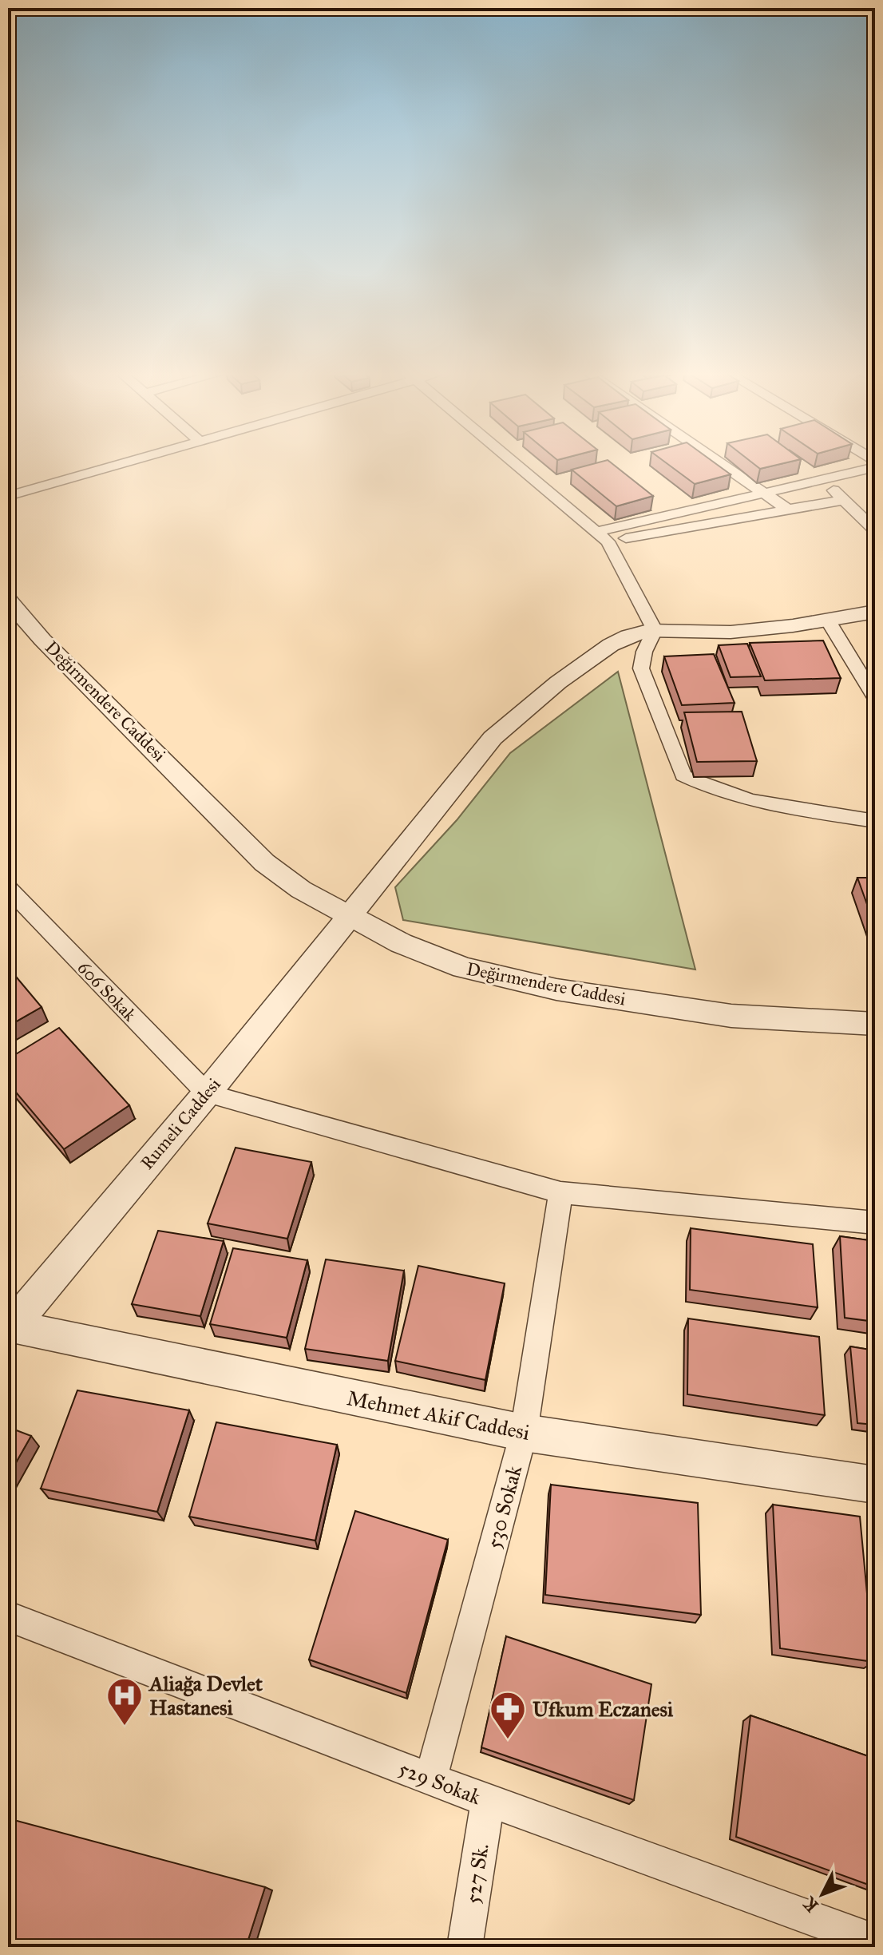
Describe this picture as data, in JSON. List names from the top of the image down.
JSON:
{
  "streets": {
    "street": [
      "Değirmendere Caddesi",
      "606 Sokak",
      "Rumeli Caddesi",
      "Mehmet Akif Caddesi",
      "530 Sokak",
      "529 Sokak",
      "527 Sk."
    ]
  },
  "crossings": [
    ["Değirmendere Caddesi", "Rumeli Caddesi"],
    ["606 Sokak", "Rumeli Caddesi"],
    ["Rumeli Caddesi", "Mehmet Akif Caddesi"],
    ["Mehmet Akif Caddesi", "530 Sokak"],
    ["530 Sokak", "529 Sokak"],
    ["529 Sokak", "527 Sk."]
  ],
  "places": {
    "hospital": ["Aliağa Devlet Hastanesi"],
    "pharmacy": ["Ufkum Eczanesi"]
  },
  "north": "bottom left"
}
